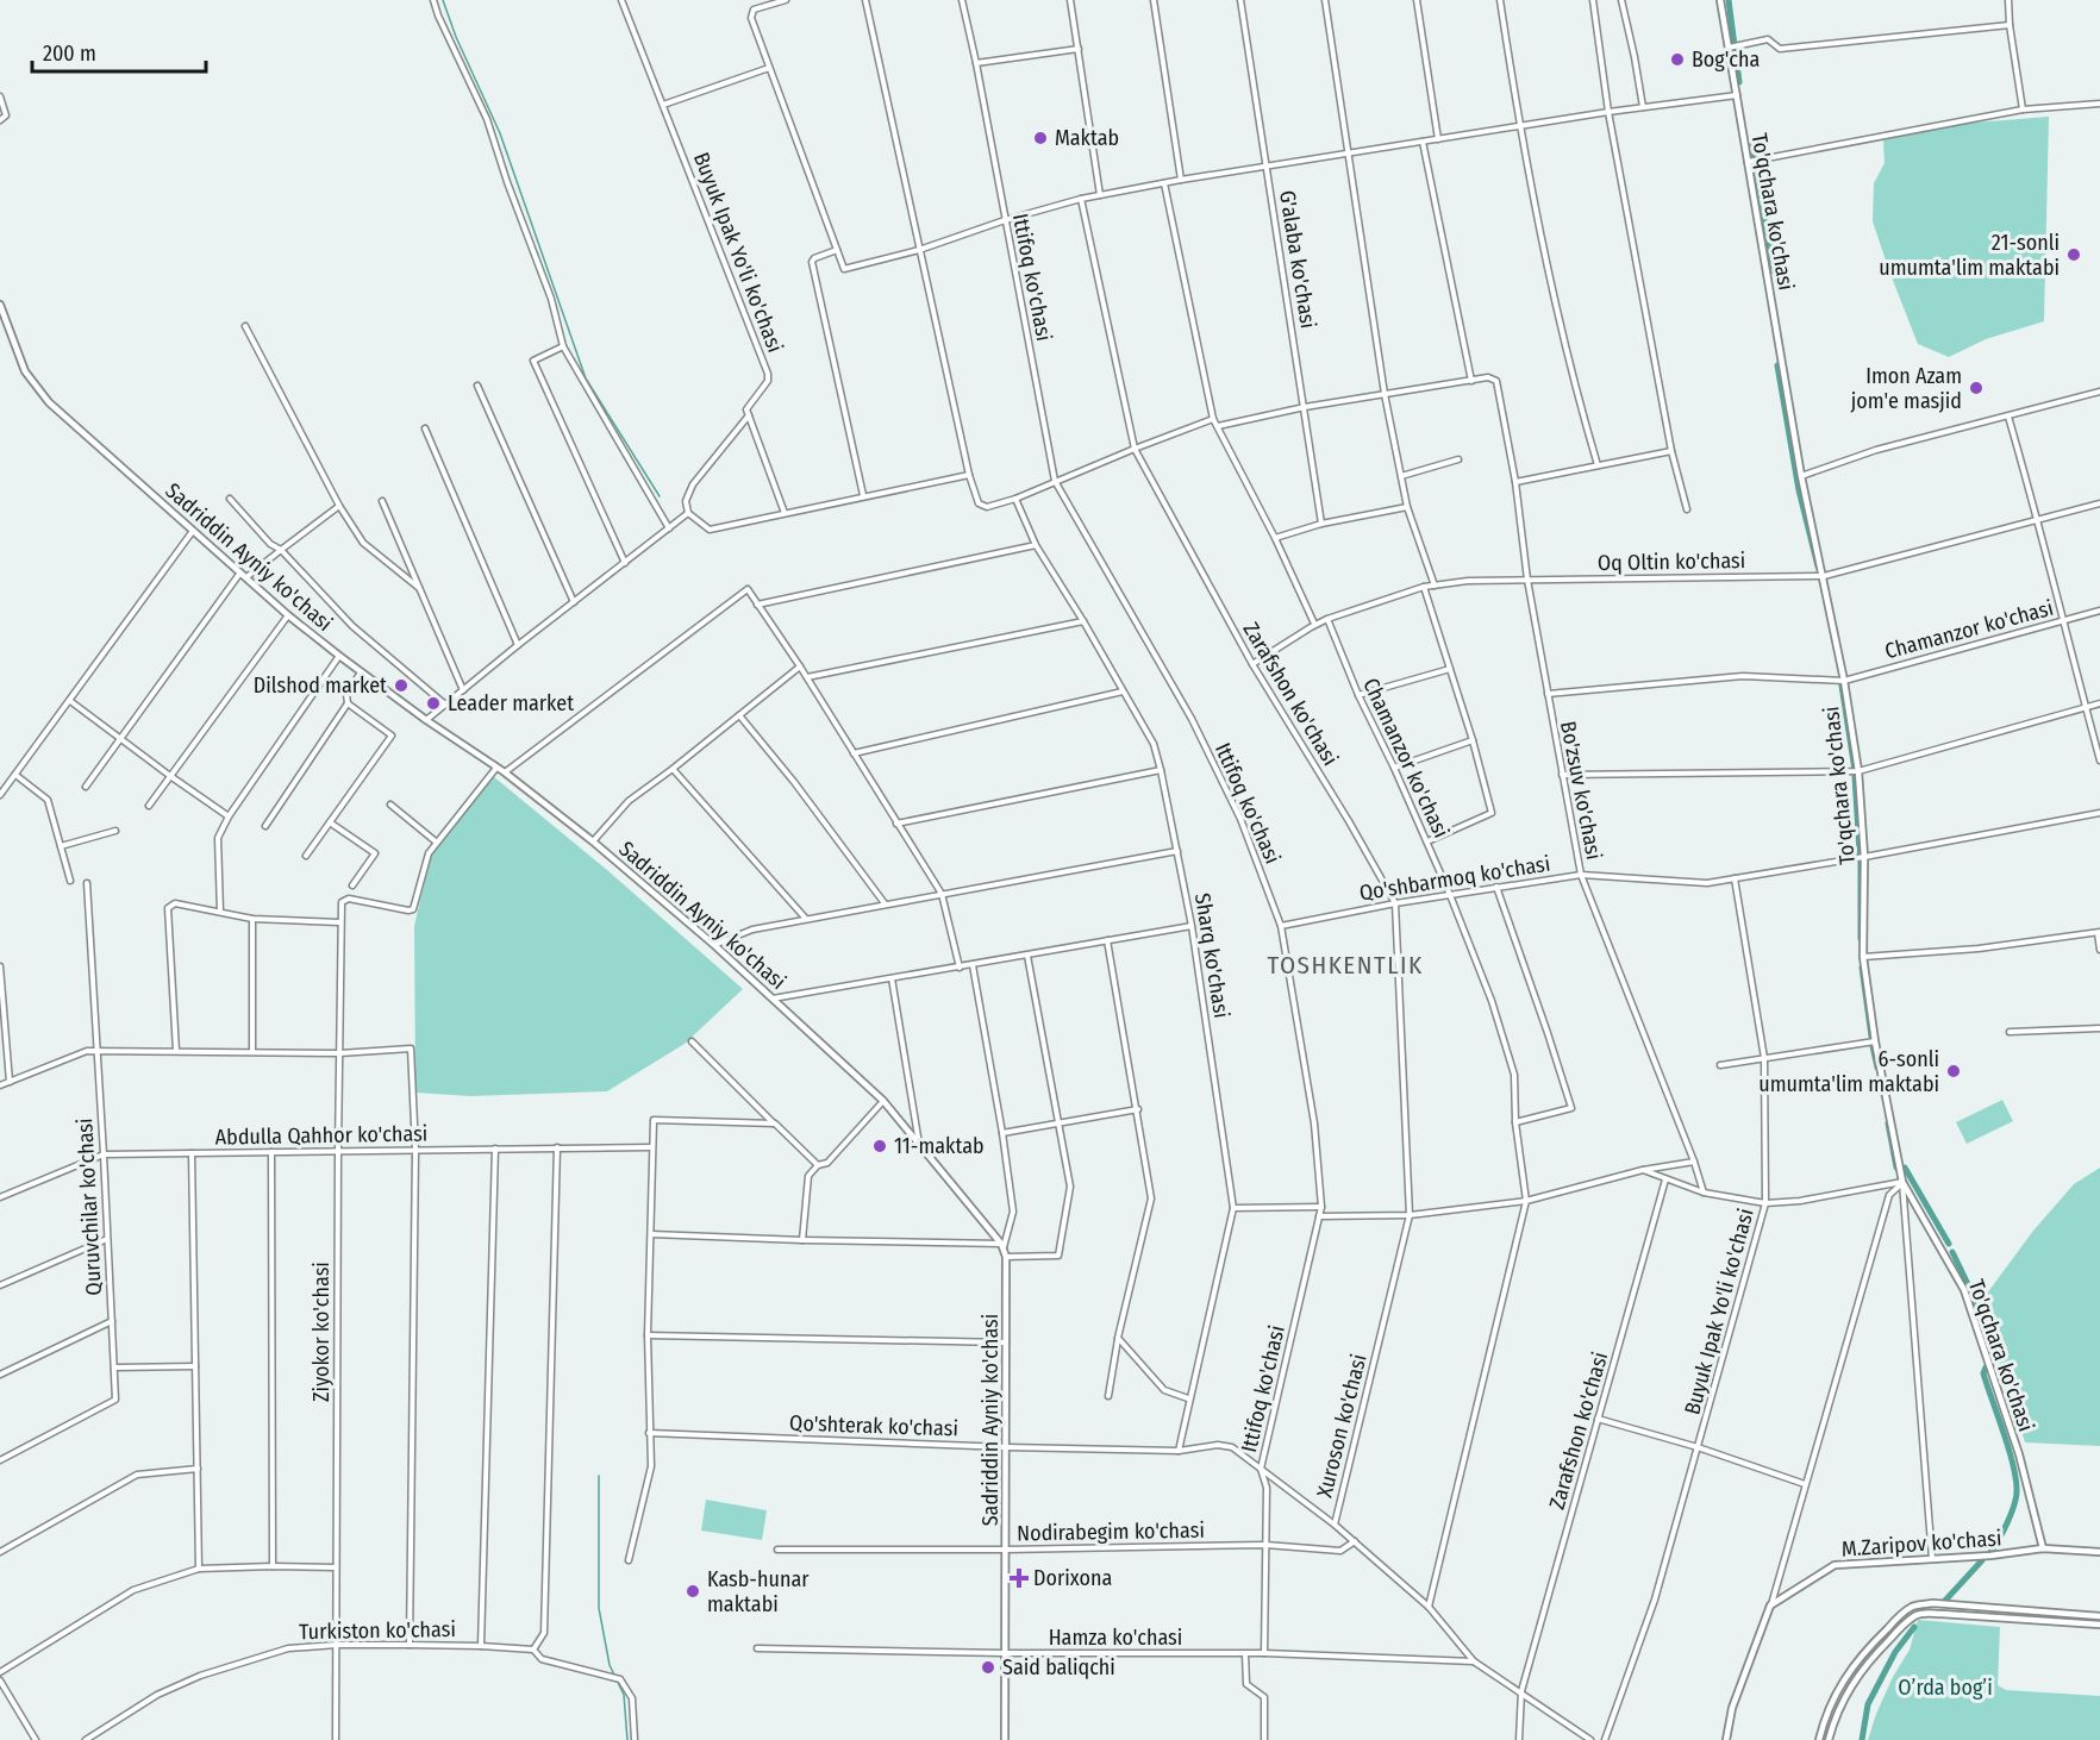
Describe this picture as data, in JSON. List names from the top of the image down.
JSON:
{
  "streets": {
    "street": [
      "To'qchara ko'chasi",
      "Buyuk Ipak Yo'li ko'chasi",
      "G'alaba ko'chasi",
      "Ittifoq ko'chasi",
      "Sadriddin Ayniy ko'chasi",
      "Oq Oltin ko'chasi",
      "Chamanzor ko'chasi",
      "Zarafshon ko'chasi",
      "Bo'zsuv ko'chasi",
      "Qo'shbarmoq ko'chasi",
      "Sharq ko'chasi",
      "Abdulla Qahhor ko'chasi",
      "Quruvchilar ko'chasi",
      "Ziyokor ko'chasi",
      "Qo'shterak ko'chasi",
      "Xuroson ko'chasi",
      "Nodirabegim ko'chasi",
      "M.Zaripov ko'chasi",
      "Turkiston ko'chasi",
      "Hamza ko'chasi"
    ]
  },
  "crossings": [
    ["To'qchara ko'chasi", "Oq Oltin ko'chasi"],
    ["To'qchara ko'chasi", "Chamanzor ko'chasi"],
    ["To'qchara ko'chasi", "Qo'shbarmoq ko'chasi"],
    ["To'qchara ko'chasi", "M.Zaripov ko'chasi"],
    ["Buyuk Ipak Yo'li ko'chasi", "Qo'shbarmoq ko'chasi"],
    ["Ittifoq ko'chasi", "Qo'shbarmoq ko'chasi"],
    ["Ittifoq ko'chasi", "Qo'shterak ko'chasi"],
    ["Ittifoq ko'chasi", "Nodirabegim ko'chasi"],
    ["Ittifoq ko'chasi", "Hamza ko'chasi"],
    ["Sadriddin Ayniy ko'chasi", "Qo'shterak ko'chasi"],
    ["Sadriddin Ayniy ko'chasi", "Nodirabegim ko'chasi"],
    ["Sadriddin Ayniy ko'chasi", "Hamza ko'chasi"],
    ["Oq Oltin ko'chasi", "Chamanzor ko'chasi"],
    ["Oq Oltin ko'chasi", "Zarafshon ko'chasi"],
    ["Oq Oltin ko'chasi", "Bo'zsuv ko'chasi"],
    ["Chamanzor ko'chasi", "Bo'zsuv ko'chasi"],
    ["Chamanzor ko'chasi", "Qo'shbarmoq ko'chasi"],
    ["Zarafshon ko'chasi", "Qo'shbarmoq ko'chasi"],
    ["Zarafshon ko'chasi", "Xuroson ko'chasi"],
    ["Bo'zsuv ko'chasi", "Qo'shbarmoq ko'chasi"],
    ["Sharq ko'chasi", "Qo'shterak ko'chasi"],
    ["Abdulla Qahhor ko'chasi", "Quruvchilar ko'chasi"],
    ["Abdulla Qahhor ko'chasi", "Ziyokor ko'chasi"],
    ["Ziyokor ko'chasi", "Turkiston ko'chasi"],
    ["Qo'shterak ko'chasi", "Xuroson ko'chasi"],
    ["Xuroson ko'chasi", "Nodirabegim ko'chasi"],
    ["Xuroson ko'chasi", "Hamza ko'chasi"]
  ],
  "districts": ["TOSHKENTLIK"],
  "parks": ["O’rda bog’i"],
  "places": {
    "other": [
      "Bog'cha",
      "Maktab",
      "21-sonli umumta'lim maktabi",
      "Imon Azam jom'e masjid",
      "Dilshod market",
      "Leader market",
      "6-sonli umumta'lim maktabi",
      "11-maktab",
      "Kasb-hunar maktabi",
      "Said baliqchi"
    ],
    "health": ["Dorixona"]
  },
  "scale_bar": "200 m"
}
